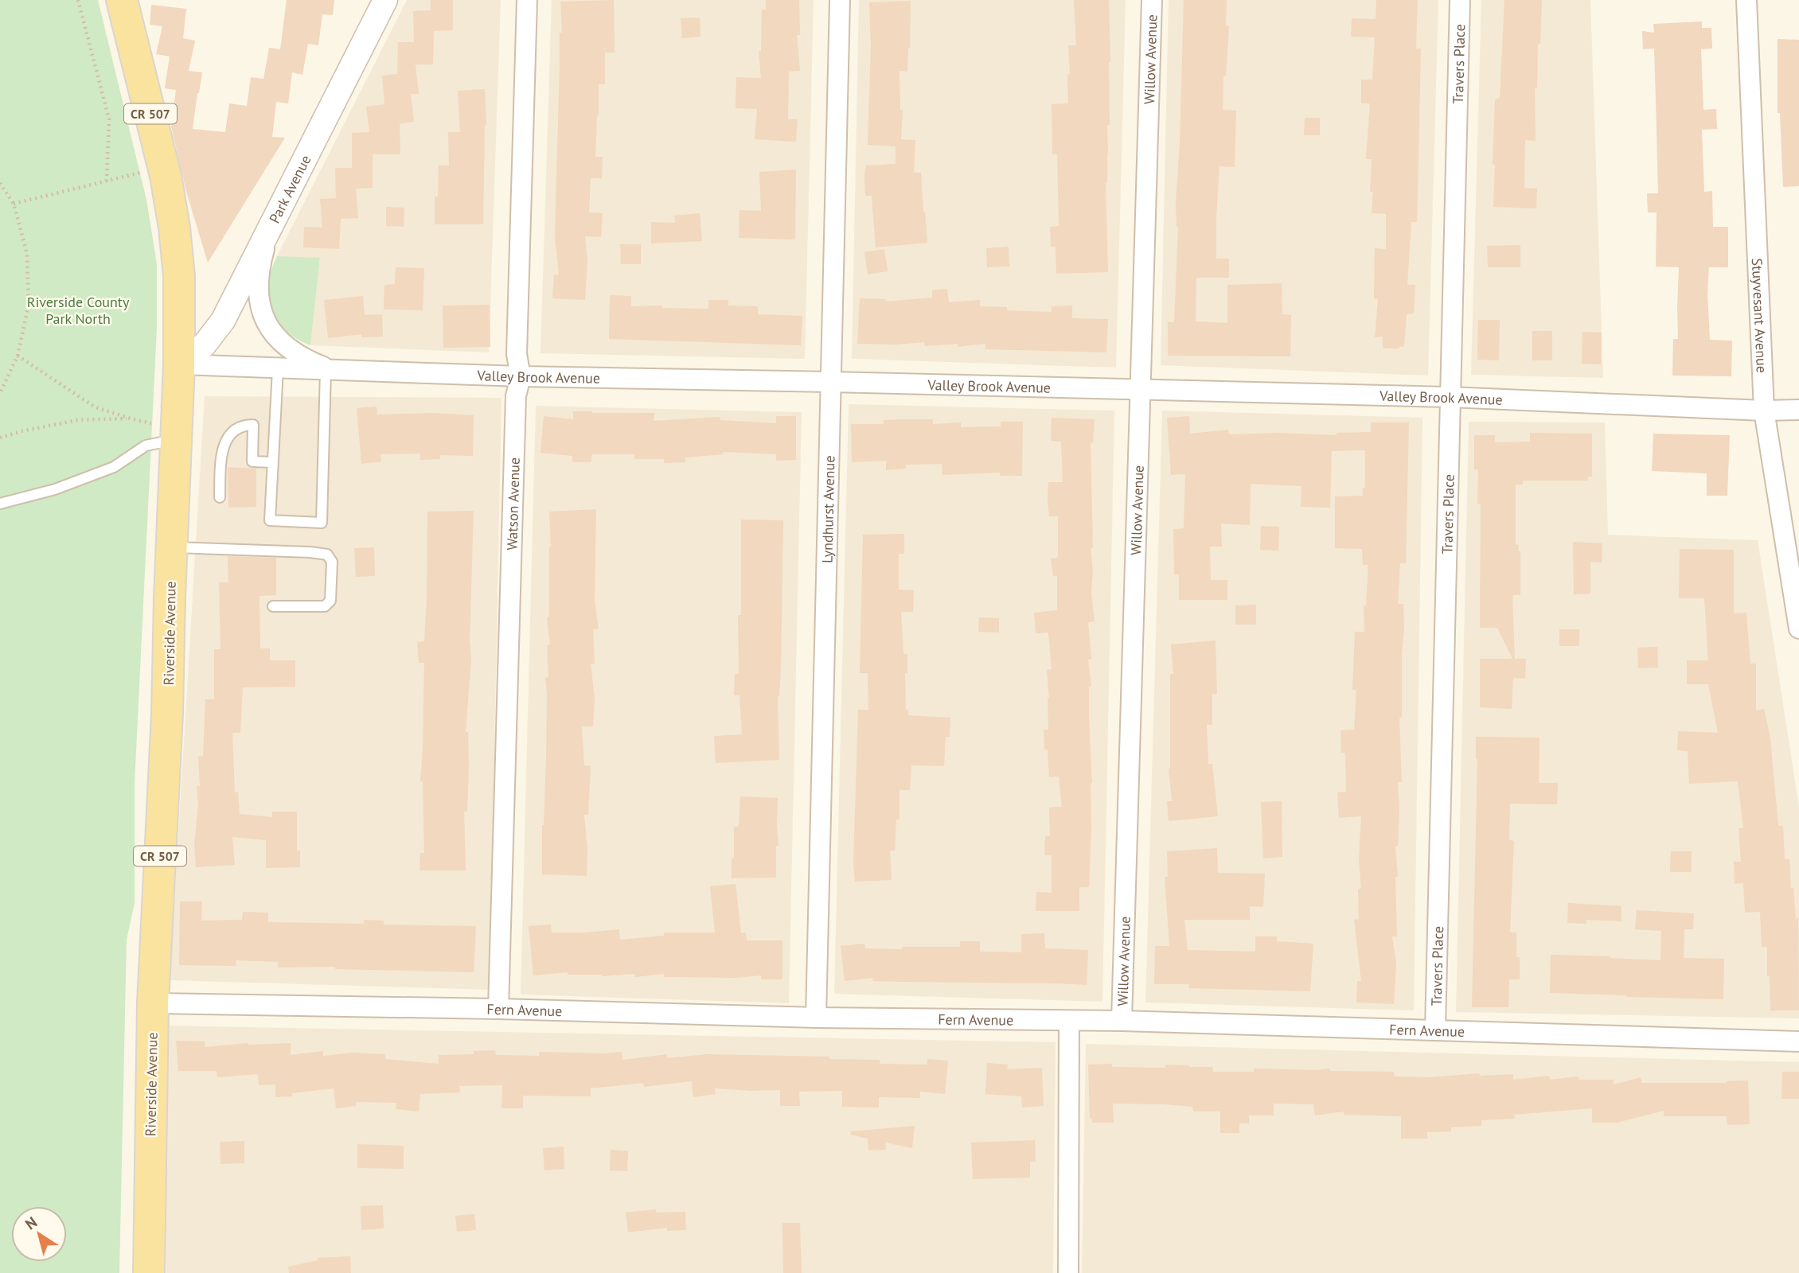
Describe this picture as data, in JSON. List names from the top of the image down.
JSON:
{
  "streets": {
    "main road": ["CR 507", "Riverside Avenue"],
    "street": [
      "Willow Avenue",
      "Travers Place",
      "Park Avenue",
      "Stuyvesant Avenue",
      "Valley Brook Avenue",
      "Watson Avenue",
      "Lyndhurst Avenue",
      "Fern Avenue"
    ]
  },
  "crossings": [
    ["Willow Avenue", "Valley Brook Avenue"],
    ["Willow Avenue", "Fern Avenue"],
    ["Travers Place", "Valley Brook Avenue"],
    ["Travers Place", "Fern Avenue"],
    ["Park Avenue", "Valley Brook Avenue"],
    ["Park Avenue", "Riverside Avenue"],
    ["Stuyvesant Avenue", "Valley Brook Avenue"],
    ["Valley Brook Avenue", "Watson Avenue"],
    ["Valley Brook Avenue", "Lyndhurst Avenue"],
    ["Valley Brook Avenue", "Riverside Avenue"],
    ["Watson Avenue", "Fern Avenue"],
    ["Lyndhurst Avenue", "Fern Avenue"],
    ["Riverside Avenue", "Fern Avenue"]
  ],
  "parks": ["Riverside County Park North"],
  "north": "top left"
}
